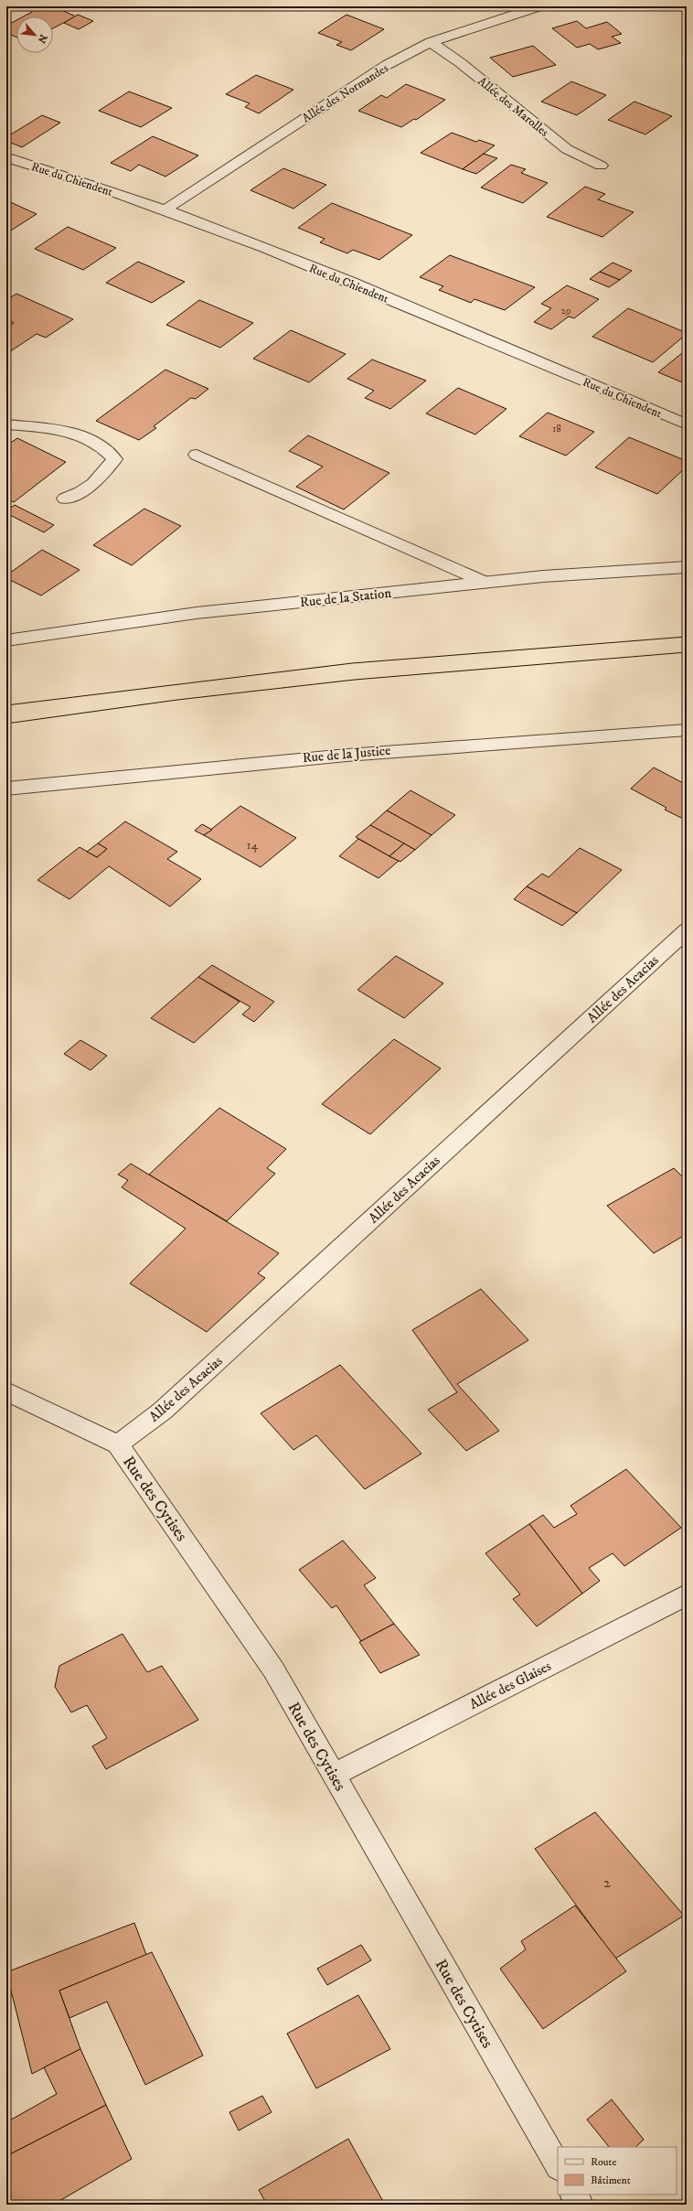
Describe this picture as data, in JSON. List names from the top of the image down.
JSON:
{
  "streets": {
    "street": [
      "Allée des Normandes",
      "Allée des Marolles",
      "Rue du Chiendent",
      "Rue de la Station",
      "Rue de la Justice",
      "Allée des Acacias",
      "Rue des Cytises",
      "Allée des Glaises"
    ]
  },
  "crossings": [
    ["Allée des Normandes", "Allée des Marolles"],
    ["Allée des Normandes", "Rue du Chiendent"],
    ["Allée des Acacias", "Rue des Cytises"],
    ["Rue des Cytises", "Allée des Glaises"]
  ],
  "house_numbers": [
    "29",
    "18",
    "14",
    "2"
  ],
  "legend": ["Route", "Bâtiment"],
  "north": "bottom right"
}
